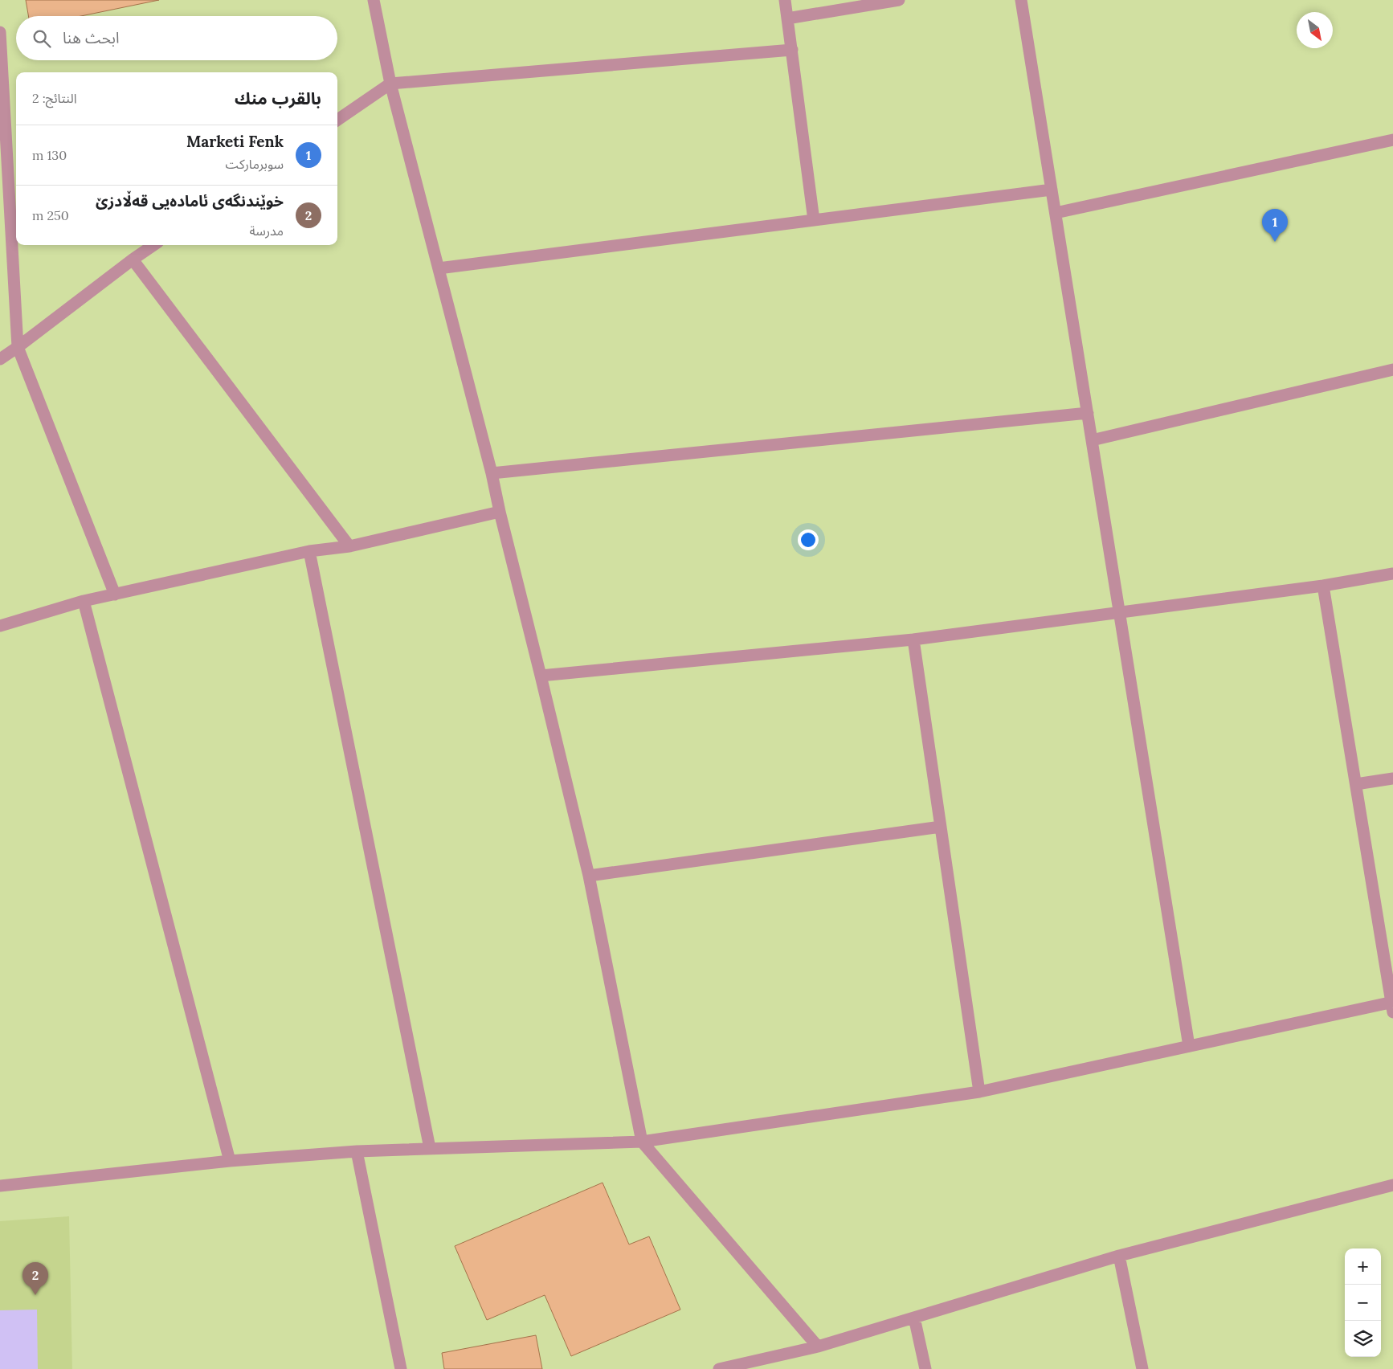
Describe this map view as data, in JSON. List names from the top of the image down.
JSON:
{
  "north": "bottom right",
  "page": {
    "search": "ابحث هنا",
    "heading": ["بالقرب منك", "النتائج: 2"],
    "list": [
      {
        "mark": "1",
        "name": "Marketi Fenk",
        "note": "سوبرماركت",
        "value": "130 m"
      },
      {
        "mark": "2",
        "name": "خوێندنگەی ئامادەیی قەڵادزێ",
        "note": "مدرسة",
        "value": "250 m"
      }
    ],
    "pins": ["1", "2"],
    "map_buttons": ["+", "−"]
  }
}
